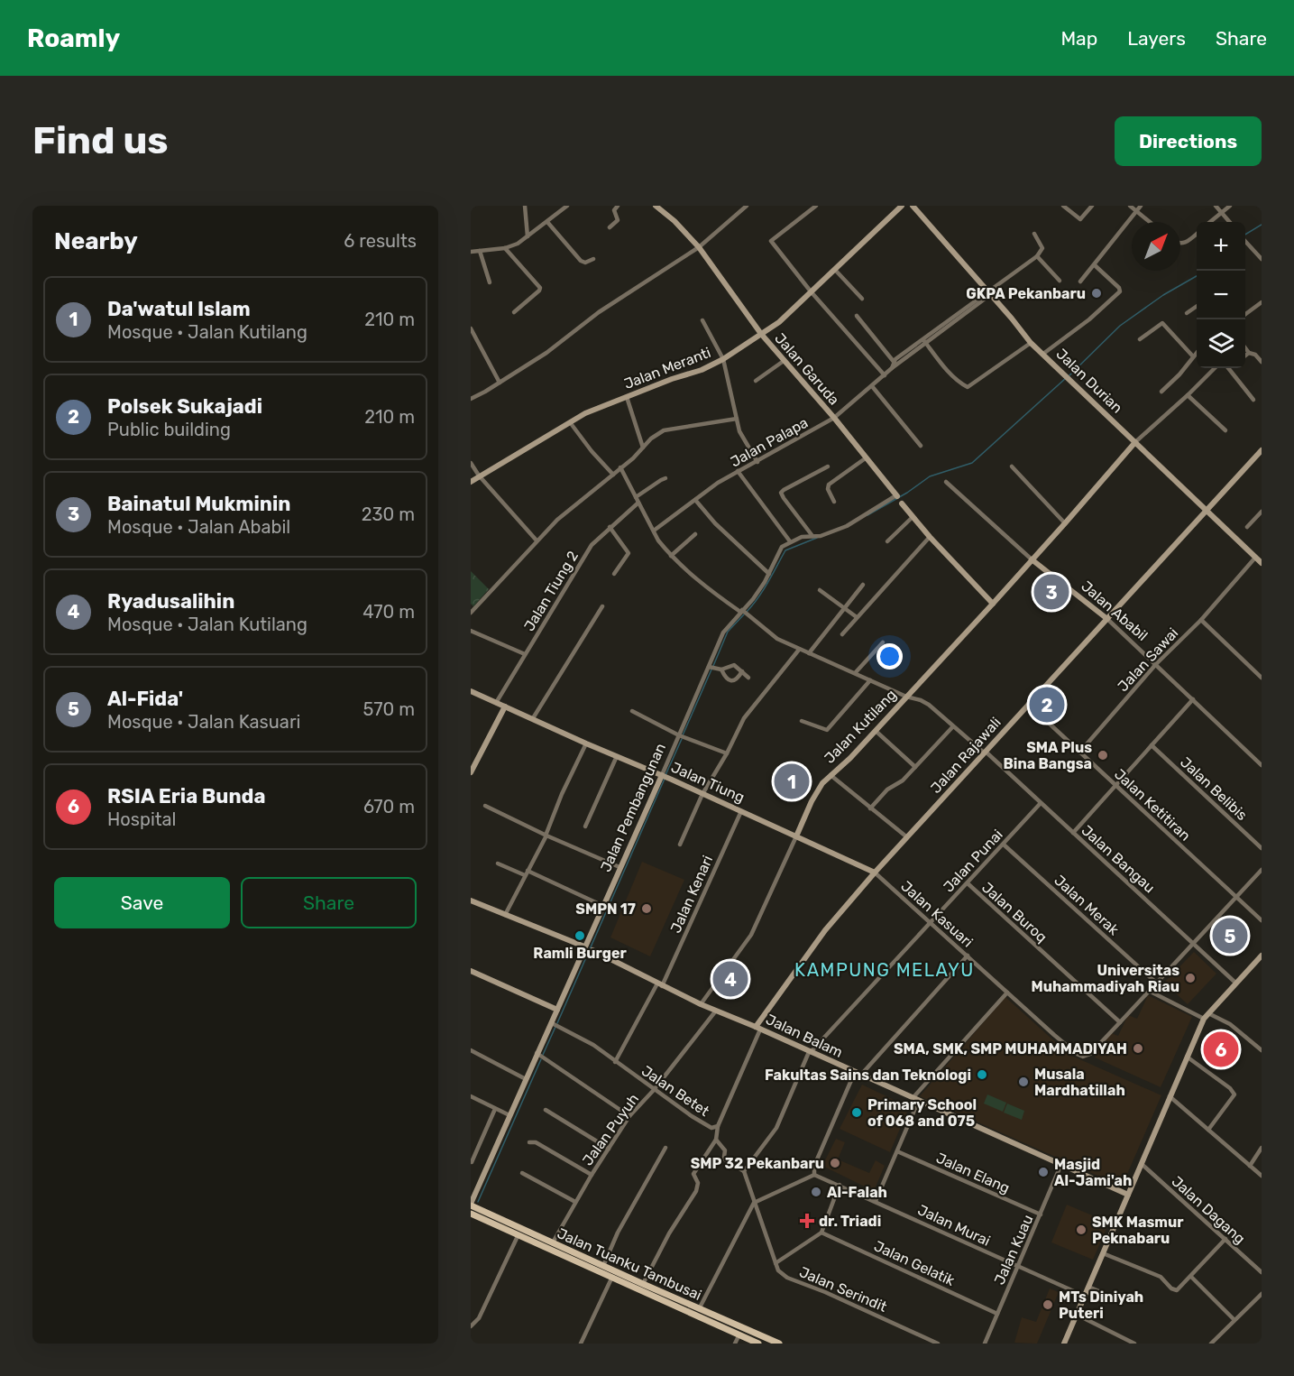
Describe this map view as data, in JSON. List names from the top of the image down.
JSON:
{
  "streets": {
    "main road": ["Jalan Tuanku Tambusai"],
    "street": [
      "Jalan Meranti",
      "Jalan Garuda",
      "Jalan Durian",
      "Jalan Palapa",
      "Jalan Tiung 2",
      "Jalan Ababil",
      "Jalan Sawai",
      "Jalan Kutilang",
      "Jalan Rajawali",
      "Jalan Tiung",
      "Jalan Belibis",
      "Jalan Ketitiran",
      "Jalan Pembangunan",
      "Jalan Bangau",
      "Jalan Punai",
      "Jalan Kenari",
      "Jalan Merak",
      "Jalan Buroq",
      "Jalan Kasuari",
      "Jalan Balam",
      "Jalan Betet",
      "Jalan Puyuh",
      "Jalan Elang",
      "Jalan Dagang",
      "Jalan Murai",
      "Jalan Kuau",
      "Jalan Gelatik",
      "Jalan Serindit"
    ]
  },
  "crossings": [
    ["Jalan Meranti", "Jalan Garuda"],
    ["Jalan Garuda", "Jalan Palapa"],
    ["Jalan Durian", "Jalan Palapa"],
    ["Jalan Durian", "Jalan Sawai"],
    ["Jalan Durian", "Jalan Kutilang"],
    ["Jalan Durian", "Jalan Rajawali"],
    ["Jalan Palapa", "Jalan Bangau"],
    ["Jalan Tiung 2", "Jalan Tiung"],
    ["Jalan Tiung 2", "Jalan Bangau"],
    ["Jalan Ababil", "Jalan Sawai"],
    ["Jalan Ababil", "Jalan Kutilang"],
    ["Jalan Ababil", "Jalan Rajawali"],
    ["Jalan Sawai", "Jalan Ketitiran"],
    ["Jalan Kutilang", "Jalan Tiung"],
    ["Jalan Kutilang", "Jalan Bangau"],
    ["Jalan Kutilang", "Jalan Balam"],
    ["Jalan Rajawali", "Jalan Tiung"],
    ["Jalan Rajawali", "Jalan Ketitiran"],
    ["Jalan Rajawali", "Jalan Bangau"],
    ["Jalan Rajawali", "Jalan Kasuari"],
    ["Jalan Rajawali", "Jalan Balam"],
    ["Jalan Rajawali", "Jalan Betet"],
    ["Jalan Tiung", "Jalan Pembangunan"],
    ["Jalan Tiung", "Jalan Kenari"],
    ["Jalan Tiung", "Jalan Kasuari"],
    ["Jalan Ketitiran", "Jalan Kasuari"],
    ["Jalan Pembangunan", "Jalan Bangau"],
    ["Jalan Pembangunan", "Jalan Balam"],
    ["Jalan Pembangunan", "Jalan Betet"],
    ["Jalan Pembangunan", "Jalan Tuanku Tambusai"],
    ["Jalan Bangau", "Jalan Punai"],
    ["Jalan Bangau", "Jalan Kasuari"],
    ["Jalan Punai", "Jalan Merak"],
    ["Jalan Punai", "Jalan Buroq"],
    ["Jalan Punai", "Jalan Kasuari"],
    ["Jalan Punai", "Jalan Balam"],
    ["Jalan Punai", "Jalan Serindit"],
    ["Jalan Kenari", "Jalan Balam"],
    ["Jalan Kenari", "Jalan Betet"],
    ["Jalan Merak", "Jalan Kasuari"],
    ["Jalan Buroq", "Jalan Kasuari"],
    ["Jalan Balam", "Jalan Betet"],
    ["Jalan Balam", "Jalan Puyuh"],
    ["Jalan Balam", "Jalan Kuau"],
    ["Jalan Betet", "Jalan Puyuh"],
    ["Jalan Puyuh", "Jalan Tuanku Tambusai"],
    ["Jalan Elang", "Jalan Kuau"],
    ["Jalan Murai", "Jalan Kuau"],
    ["Jalan Kuau", "Jalan Gelatik"]
  ],
  "districts": ["KAMPUNG MELAYU"],
  "places": {
    "other": [
      "GKPA Pekanbaru",
      "SMA Plus Bina Bangsa",
      "SMPN 17",
      "Ramli Burger",
      "Universitas Muhammadiyah Riau",
      "SMA, SMK, SMP MUHAMMADIYAH",
      "Fakultas Sains dan Teknologi",
      "Musala Mardhatillah",
      "Primary School of 068 and 075",
      "SMP 32 Pekanbaru",
      "Masjid Al-Jami'ah",
      "Al-Falah",
      "SMK Masmur Peknabaru",
      "MTs Diniyah Puteri"
    ],
    "health": ["dr. Triadi"]
  },
  "north": "top right",
  "page": {
    "header": "Roamly",
    "nav": ["Map", "Layers", "Share"],
    "buttons": [
      "Directions",
      ["Save", "Share"]
    ],
    "title": "Find us",
    "heading": ["Nearby", "6 results"],
    "map_buttons": ["+", "−"],
    "list": [
      {
        "mark": "1",
        "name": "Da'watul Islam",
        "note": "Mosque · Jalan Kutilang",
        "value": "210 m"
      },
      {
        "mark": "2",
        "name": "Polsek Sukajadi",
        "note": "Public building",
        "value": "210 m"
      },
      {
        "mark": "3",
        "name": "Bainatul Mukminin",
        "note": "Mosque · Jalan Ababil",
        "value": "230 m"
      },
      {
        "mark": "4",
        "name": "Ryadusalihin",
        "note": "Mosque · Jalan Kutilang",
        "value": "470 m"
      },
      {
        "mark": "5",
        "name": "Al-Fida'",
        "note": "Mosque · Jalan Kasuari",
        "value": "570 m"
      },
      {
        "mark": "6",
        "name": "RSIA Eria Bunda",
        "note": "Hospital",
        "value": "670 m"
      }
    ],
    "pins": [
      "3",
      "2",
      "1",
      "5",
      "4",
      "6"
    ]
  }
}
